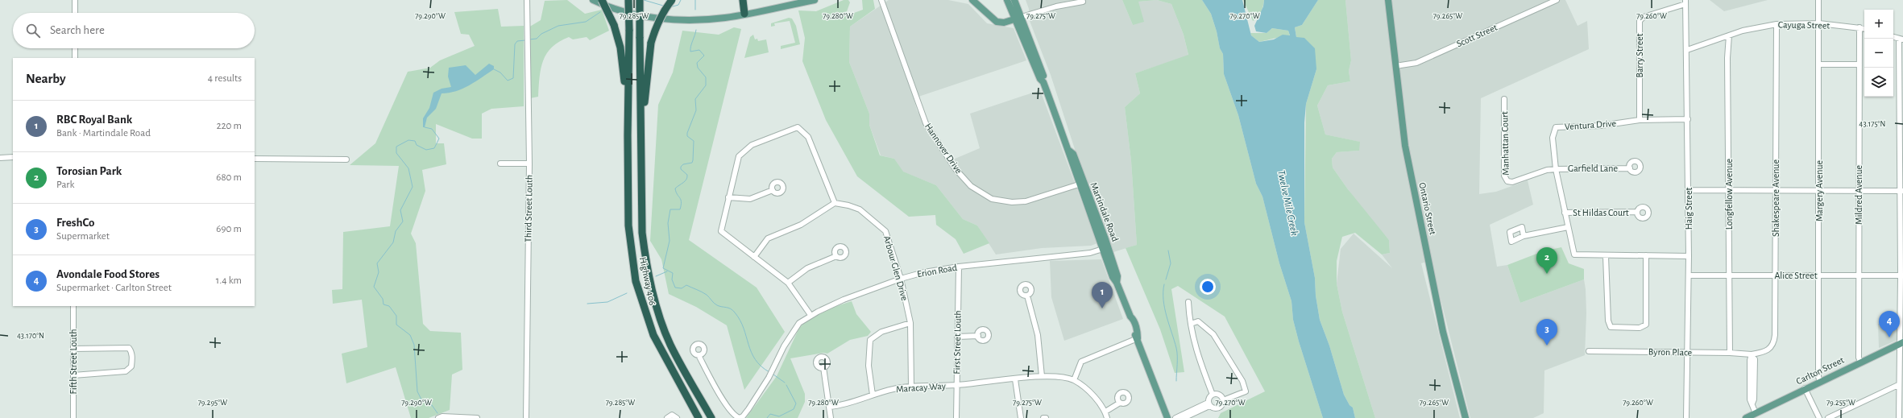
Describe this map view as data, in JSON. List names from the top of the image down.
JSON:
{
  "streets": {
    "highway": ["Highway 406"],
    "main road": ["Ontario Street", "Martindale Road", "Carlton Street"],
    "street": [
      "Cayuga Street",
      "Scott Street",
      "Barry Street",
      "Ventura Drive",
      "Manhattan Court",
      "Hannover Drive",
      "Garfield Lane",
      "Margery Avenue",
      "Longfellow Avenue",
      "Mildred Avenue",
      "Shakespeare Avenue",
      "Third Street Louth",
      "Haig Street",
      "St Hildas Court",
      "Arbour Glen Drive",
      "Erion Road",
      "Alice Street",
      "First Street Louth",
      "Byron Place",
      "Fifth Street Louth",
      "Maracay Way"
    ]
  },
  "crossings": [
    ["Cayuga Street", "Margery Avenue"],
    ["Cayuga Street", "Longfellow Avenue"],
    ["Cayuga Street", "Mildred Avenue"],
    ["Cayuga Street", "Shakespeare Avenue"],
    ["Cayuga Street", "Haig Street"],
    ["Scott Street", "Ontario Street"],
    ["Barry Street", "Ventura Drive"],
    ["Barry Street", "Haig Street"],
    ["Ventura Drive", "Garfield Lane"],
    ["Ventura Drive", "Haig Street"],
    ["Ventura Drive", "St Hildas Court"],
    ["Manhattan Court", "Garfield Lane"],
    ["Hannover Drive", "Martindale Road"],
    ["Margery Avenue", "Alice Street"],
    ["Margery Avenue", "Carlton Street"],
    ["Longfellow Avenue", "Alice Street"],
    ["Longfellow Avenue", "Byron Place"],
    ["Mildred Avenue", "Alice Street"],
    ["Mildred Avenue", "Carlton Street"],
    ["Shakespeare Avenue", "Alice Street"],
    ["Shakespeare Avenue", "Byron Place"],
    ["Haig Street", "Alice Street"],
    ["Haig Street", "Byron Place"],
    ["Martindale Road", "Erion Road"],
    ["Arbour Glen Drive", "Erion Road"],
    ["Arbour Glen Drive", "Maracay Way"],
    ["Erion Road", "First Street Louth"],
    ["First Street Louth", "Maracay Way"]
  ],
  "water": ["Twelve Mile Creek"],
  "page": {
    "map_buttons": ["+", "−"],
    "search": "Search here",
    "heading": ["Nearby", "4 results"],
    "list": [
      {
        "mark": "1",
        "name": "RBC Royal Bank",
        "note": "Bank · Martindale Road",
        "value": "220 m"
      },
      {
        "mark": "2",
        "name": "Torosian Park",
        "note": "Park",
        "value": "680 m"
      },
      {
        "mark": "3",
        "name": "FreshCo",
        "note": "Supermarket",
        "value": "690 m"
      },
      {
        "mark": "4",
        "name": "Avondale Food Stores",
        "note": "Supermarket · Carlton Street",
        "value": "1.4 km"
      }
    ],
    "pins": [
      "2",
      "1",
      "4",
      "3"
    ]
  },
  "coordinates": [
    "79.290°W",
    "79.285°W",
    "79.280°W",
    "79.275°W",
    "79.270°W",
    "79.265°W",
    "79.260°W",
    "43.175°N",
    "43.170°N",
    "79.295°W",
    "79.255°W"
  ]
}
